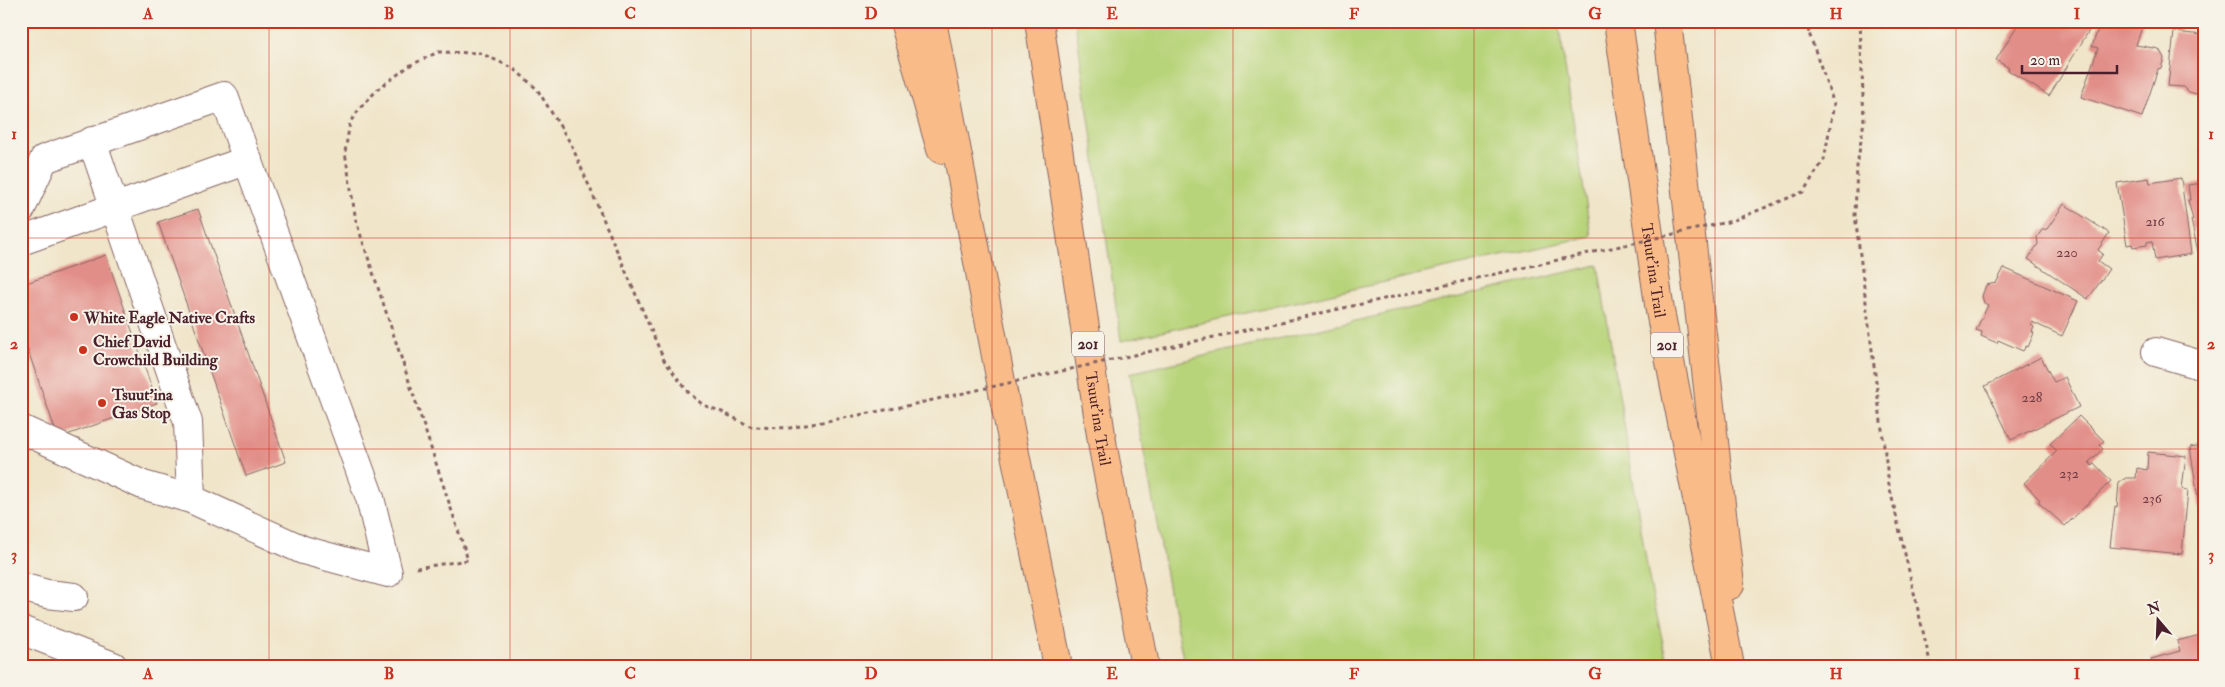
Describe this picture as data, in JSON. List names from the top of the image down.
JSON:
{
  "streets": {
    "highway": ["Tsuut'ina Trail", "201"]
  },
  "places": ["White Eagle Native Crafts", "Chief David Crowchild Building", "Tsuut'ina Gas Stop"],
  "house_numbers": [
    "216",
    "220",
    "228",
    "232",
    "236"
  ],
  "scale_bar": "20 m",
  "north": "top",
  "grid": {
    "columns": [
      "A",
      "B",
      "C",
      "D",
      "E",
      "F",
      "G",
      "H",
      "I"
    ],
    "rows": ["1", "2", "3"]
  }
}
